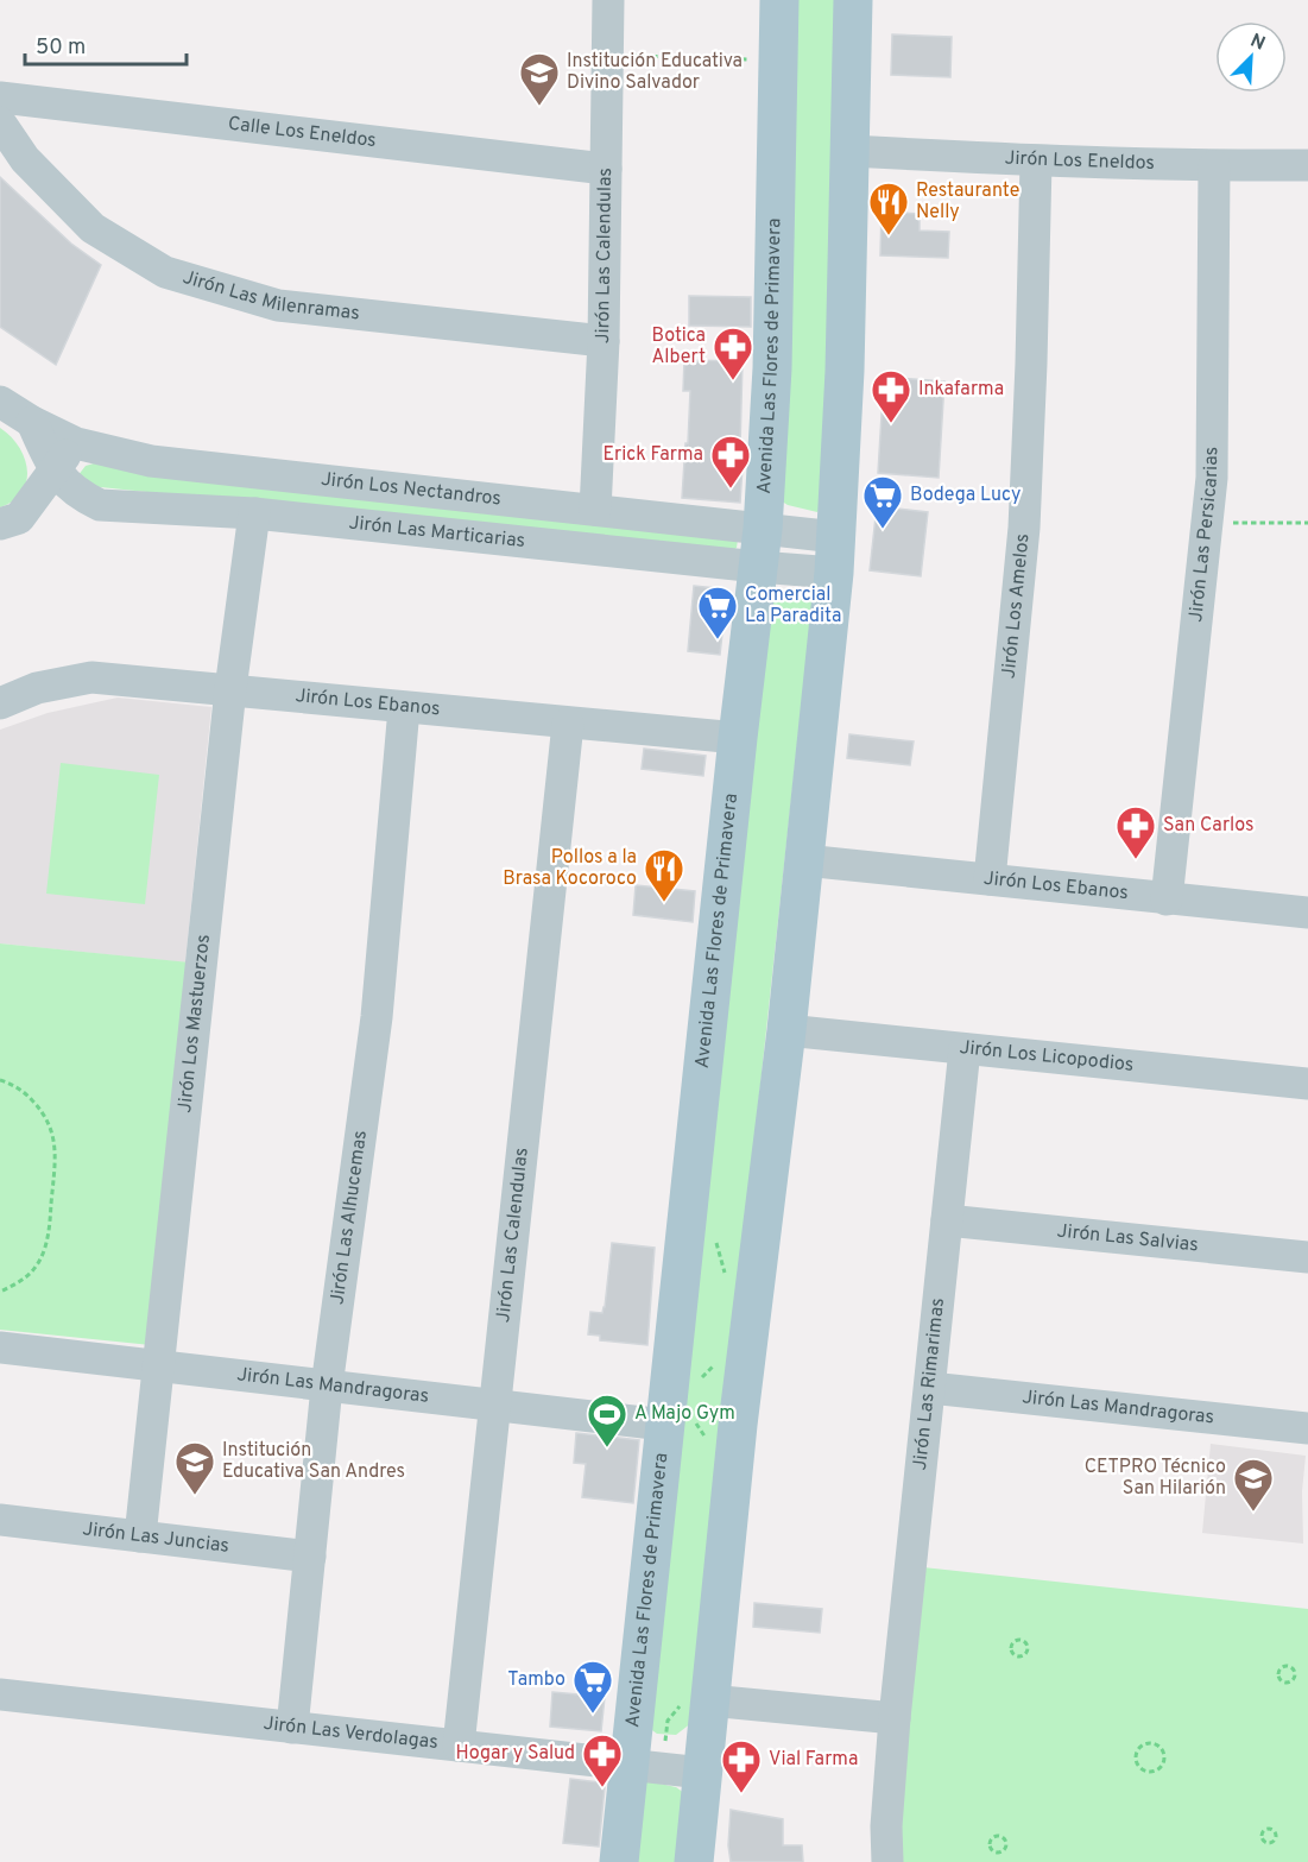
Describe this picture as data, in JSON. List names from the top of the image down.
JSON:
{
  "streets": {
    "main road": ["Avenida Las Flores de Primavera"],
    "street": [
      "Calle Los Eneldos",
      "Jirón Los Eneldos",
      "Jirón Las Calendulas",
      "Jirón Las Milenramas",
      "Jirón Los Nectandros",
      "Jirón Las Marticarias",
      "Jirón Las Persicarias",
      "Jirón Los Amelos",
      "Jirón Los Ebanos",
      "Jirón Los Mastuerzos",
      "Jirón Los Licopodios",
      "Jirón Las Alhucemas",
      "Jirón Las Salvias",
      "Jirón Las Rimarimas",
      "Jirón Las Mandragoras",
      "Jirón Las Juncias",
      "Jirón Las Verdolagas"
    ]
  },
  "crossings": [
    ["Calle Los Eneldos", "Jirón Las Calendulas"],
    ["Jirón Los Eneldos", "Jirón Las Persicarias"],
    ["Jirón Los Eneldos", "Jirón Los Amelos"],
    ["Jirón Las Calendulas", "Jirón Las Milenramas"],
    ["Jirón Las Calendulas", "Jirón Los Nectandros"],
    ["Jirón Las Calendulas", "Jirón Los Ebanos"],
    ["Jirón Las Calendulas", "Jirón Las Mandragoras"],
    ["Jirón Las Calendulas", "Jirón Las Verdolagas"],
    ["Avenida Las Flores de Primavera", "Jirón Los Nectandros"],
    ["Avenida Las Flores de Primavera", "Jirón Las Marticarias"],
    ["Avenida Las Flores de Primavera", "Jirón Los Ebanos"],
    ["Avenida Las Flores de Primavera", "Jirón Las Mandragoras"],
    ["Avenida Las Flores de Primavera", "Jirón Las Verdolagas"],
    ["Jirón Los Nectandros", "Jirón Las Marticarias"],
    ["Jirón Las Marticarias", "Jirón Los Mastuerzos"],
    ["Jirón Las Persicarias", "Jirón Los Ebanos"],
    ["Jirón Los Amelos", "Jirón Los Ebanos"],
    ["Jirón Los Ebanos", "Jirón Los Mastuerzos"],
    ["Jirón Los Ebanos", "Jirón Las Alhucemas"],
    ["Jirón Los Mastuerzos", "Jirón Las Mandragoras"],
    ["Jirón Los Mastuerzos", "Jirón Las Juncias"],
    ["Jirón Los Licopodios", "Jirón Las Rimarimas"],
    ["Jirón Las Alhucemas", "Jirón Las Mandragoras"],
    ["Jirón Las Alhucemas", "Jirón Las Juncias"],
    ["Jirón Las Alhucemas", "Jirón Las Verdolagas"],
    ["Jirón Las Salvias", "Jirón Las Rimarimas"],
    ["Jirón Las Rimarimas", "Jirón Las Mandragoras"]
  ],
  "places": {
    "school or university": ["Institución Educativa Divino Salvador", "Institución Educativa San Andres", "CETPRO Técnico San Hilarión"],
    "restaurant": ["Restaurante Nelly", "Pollos a la Brasa Kocoroco"],
    "pharmacy": [
      "Botica Albert",
      "Inkafarma",
      "Erick Farma",
      "San Carlos",
      "Hogar y Salud",
      "Vial Farma"
    ],
    "supermarket": ["Bodega Lucy", "Comercial La Paradita", "Tambo"],
    "sports": ["A Majo Gym"]
  },
  "scale_bar": "50 m",
  "north": "top right"
}
